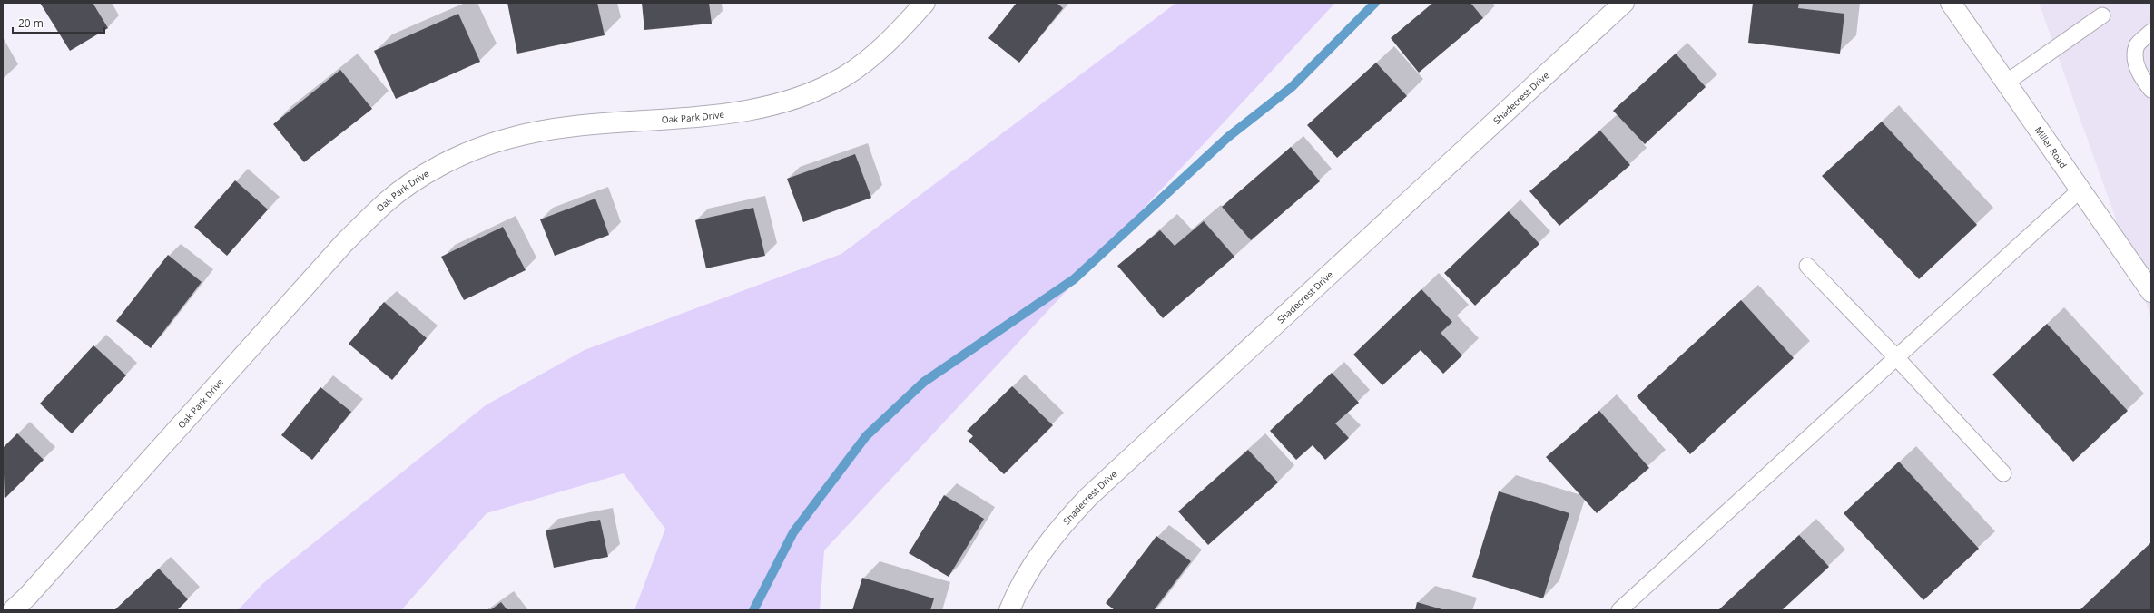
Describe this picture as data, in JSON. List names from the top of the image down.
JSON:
{
  "streets": {
    "street": ["Shadecrest Drive", "Oak Park Drive", "Miller Road"]
  },
  "scale_bar": "20 m"
}
